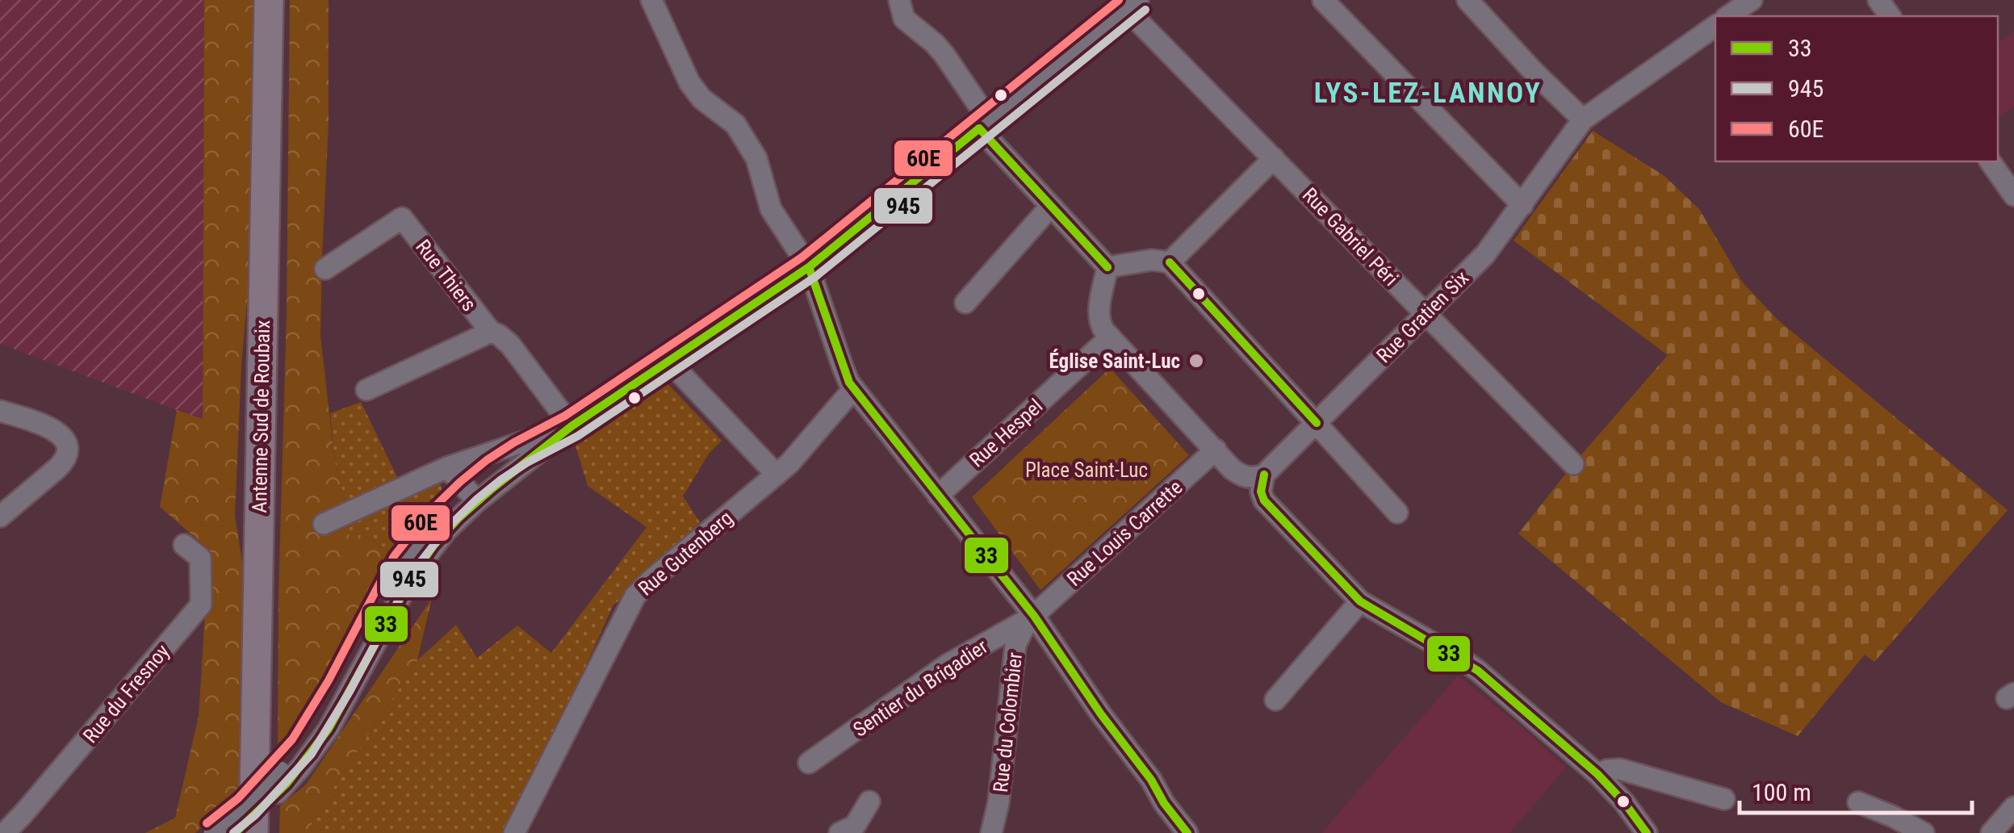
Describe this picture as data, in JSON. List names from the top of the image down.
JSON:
{
  "streets": {
    "highway": ["Antenne Sud de Roubaix"],
    "street": [
      "Rue Gabriel Péri",
      "Rue Thiers",
      "Rue Gratien Six",
      "Rue Hespel",
      "Rue Louis Carrette",
      "Rue Gutenberg",
      "Sentier du Brigadier",
      "Rue du Fresnoy",
      "Rue du Colombier"
    ]
  },
  "crossings": [
    ["Rue Gabriel Péri", "Rue Gratien Six"],
    ["Rue Louis Carrette", "Sentier du Brigadier"],
    ["Rue Louis Carrette", "Rue du Colombier"],
    ["Sentier du Brigadier", "Rue du Colombier"]
  ],
  "districts": ["LYS-LEZ-LANNOY"],
  "parks": ["Place Saint-Luc"],
  "places": ["Église Saint-Luc"],
  "lines": ["transit line 60E", "transit line 945", "transit line 33"],
  "legend": ["33", "945", "60E"],
  "scale_bar": "100 m"
}
